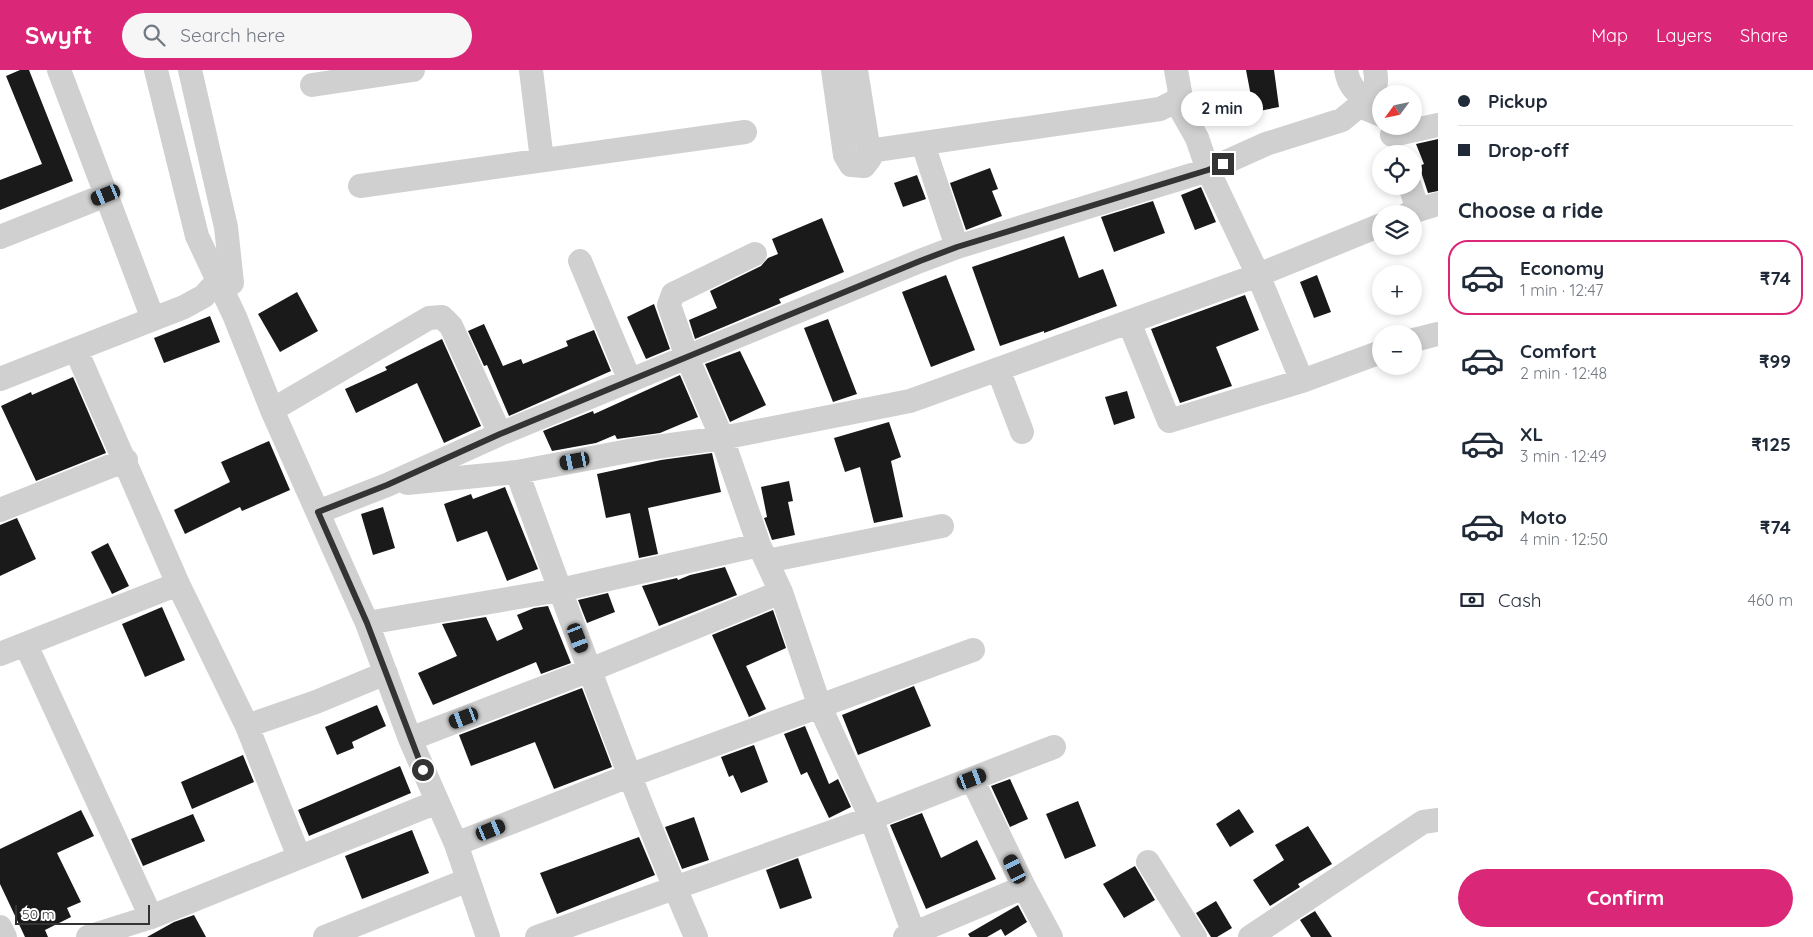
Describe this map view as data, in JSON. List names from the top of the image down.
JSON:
{
  "scale_bar": "50 m",
  "north": "bottom left",
  "page": {
    "header": "Swyft",
    "search": "Search here",
    "nav": ["Map", "Layers", "Share"],
    "banner": ["Pickup", "Drop-off"],
    "map_buttons": ["+", "−"],
    "bubble": "2 min",
    "heading": "Choose a ride",
    "list": [
      {
        "name": "Economy",
        "note": "1 min · 12:47",
        "value": "₹74"
      },
      {
        "name": "Comfort",
        "note": "2 min · 12:48",
        "value": "₹99"
      },
      {
        "name": "XL",
        "note": "3 min · 12:49",
        "value": "₹125"
      },
      {
        "name": "Moto",
        "note": "4 min · 12:50",
        "value": "₹74"
      }
    ],
    "pay": ["Cash", "460 m"],
    "buttons": "Confirm",
    "scale": "50 m"
  }
}
